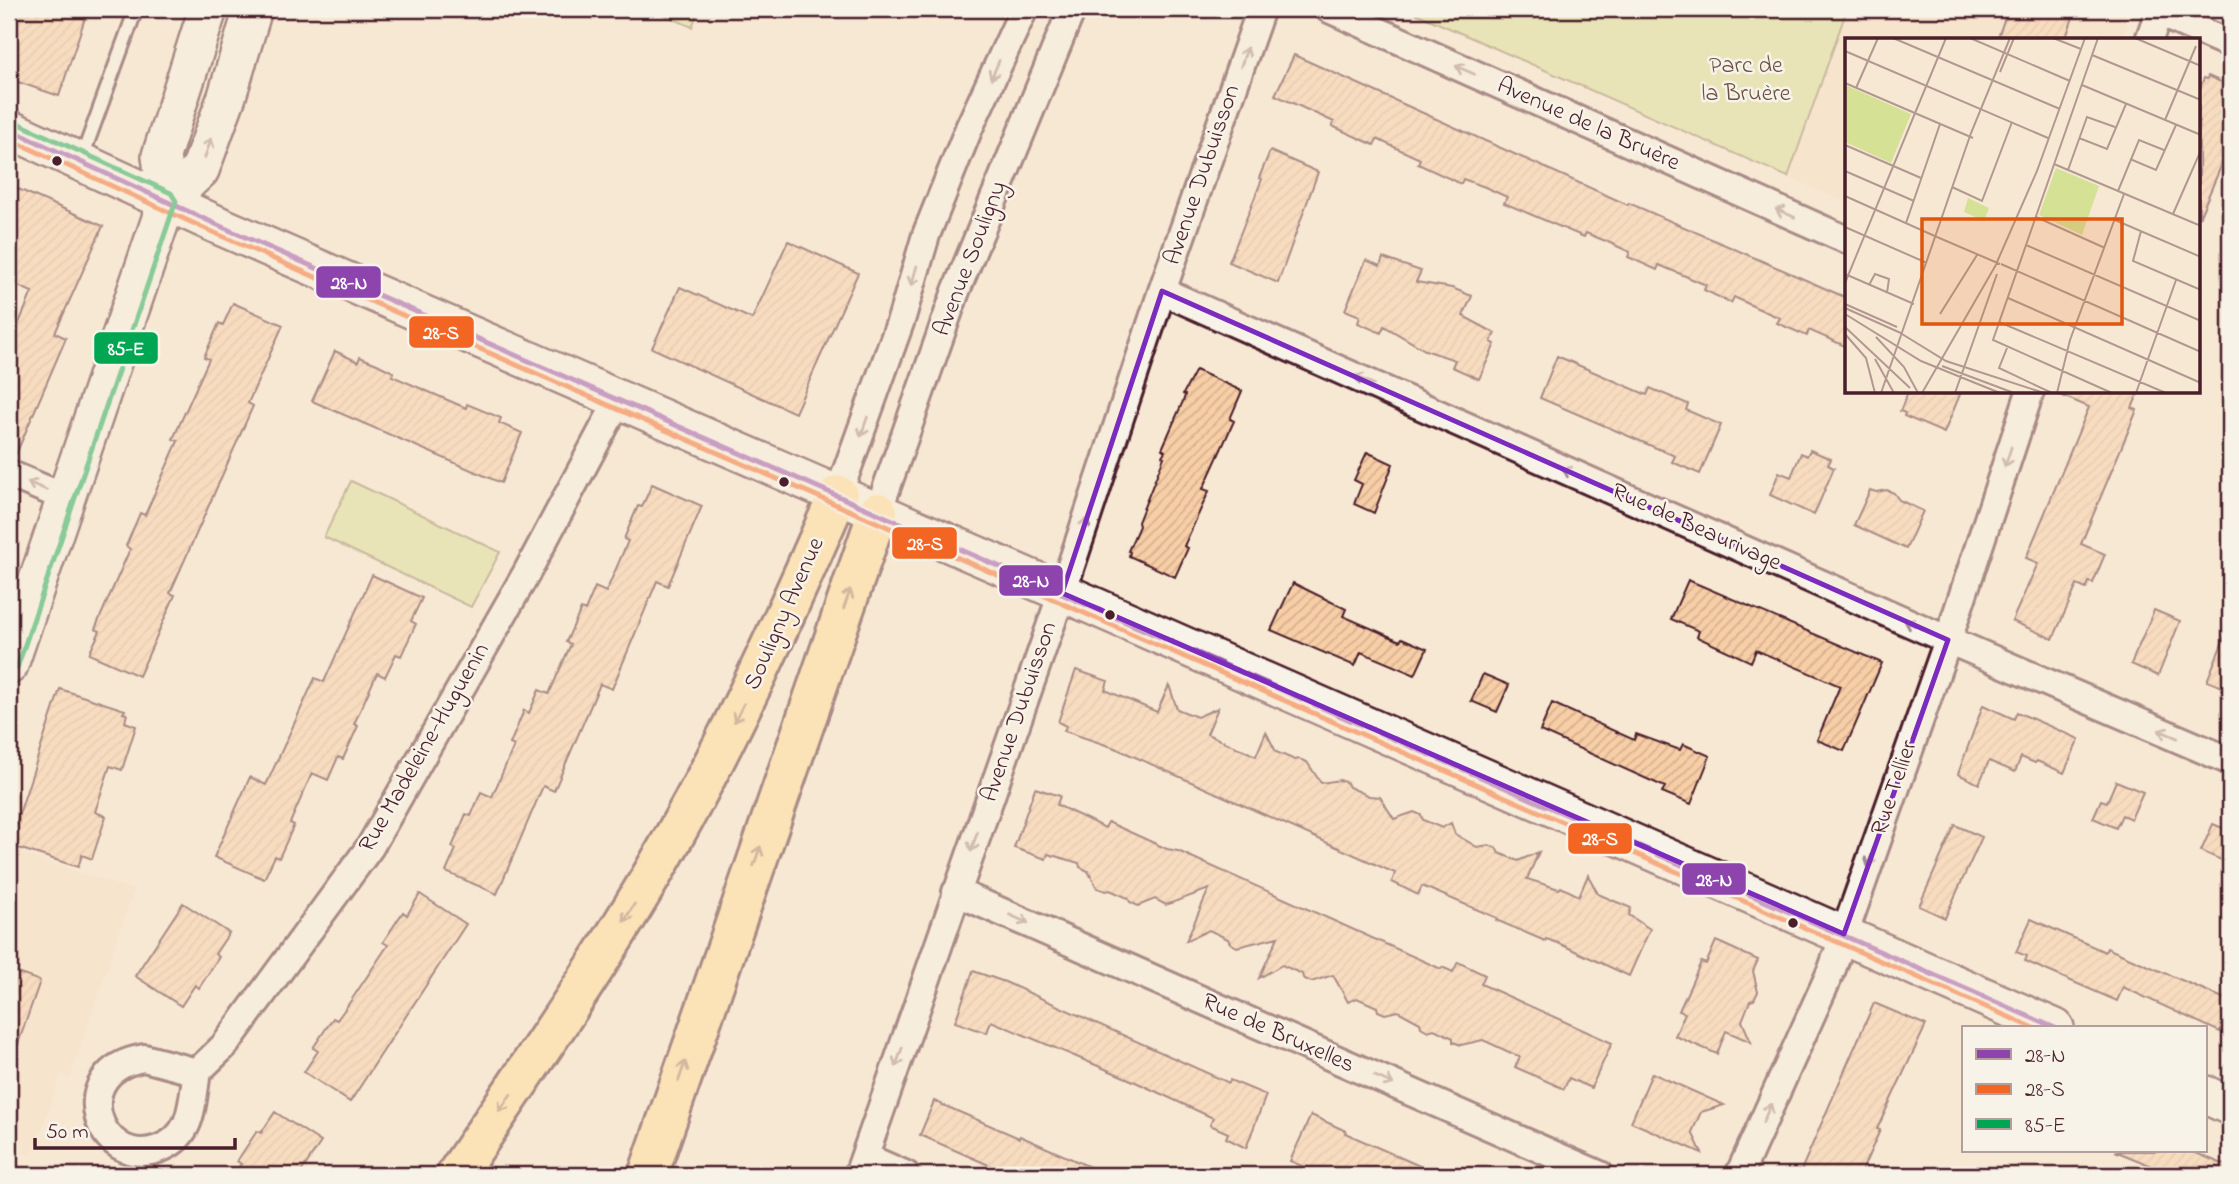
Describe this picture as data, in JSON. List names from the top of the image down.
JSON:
{
  "streets": {
    "highway": ["Souligny Avenue"],
    "street": [
      "Avenue de la Bruère",
      "Avenue Dubuisson",
      "Avenue Souligny",
      "Rue de Beaurivage",
      "Rue Madeleine-Huguenin",
      "Rue Tellier",
      "Rue de Bruxelles"
    ]
  },
  "crossings": [
    ["Avenue Dubuisson", "Rue de Beaurivage"],
    ["Avenue Dubuisson", "Rue de Bruxelles"],
    ["Avenue Souligny", "Souligny Avenue"],
    ["Rue de Beaurivage", "Rue Tellier"]
  ],
  "one_way": ["Avenue de la Bruère", "Rue de Beaurivage", "Rue de Bruxelles"],
  "parks": ["Parc de la Bruère"],
  "lines": ["transit line 85-E", "transit line 28-N", "transit line 28-S"],
  "legend": ["28-N", "28-S", "85-E"],
  "scale_bar": "50 m"
}
